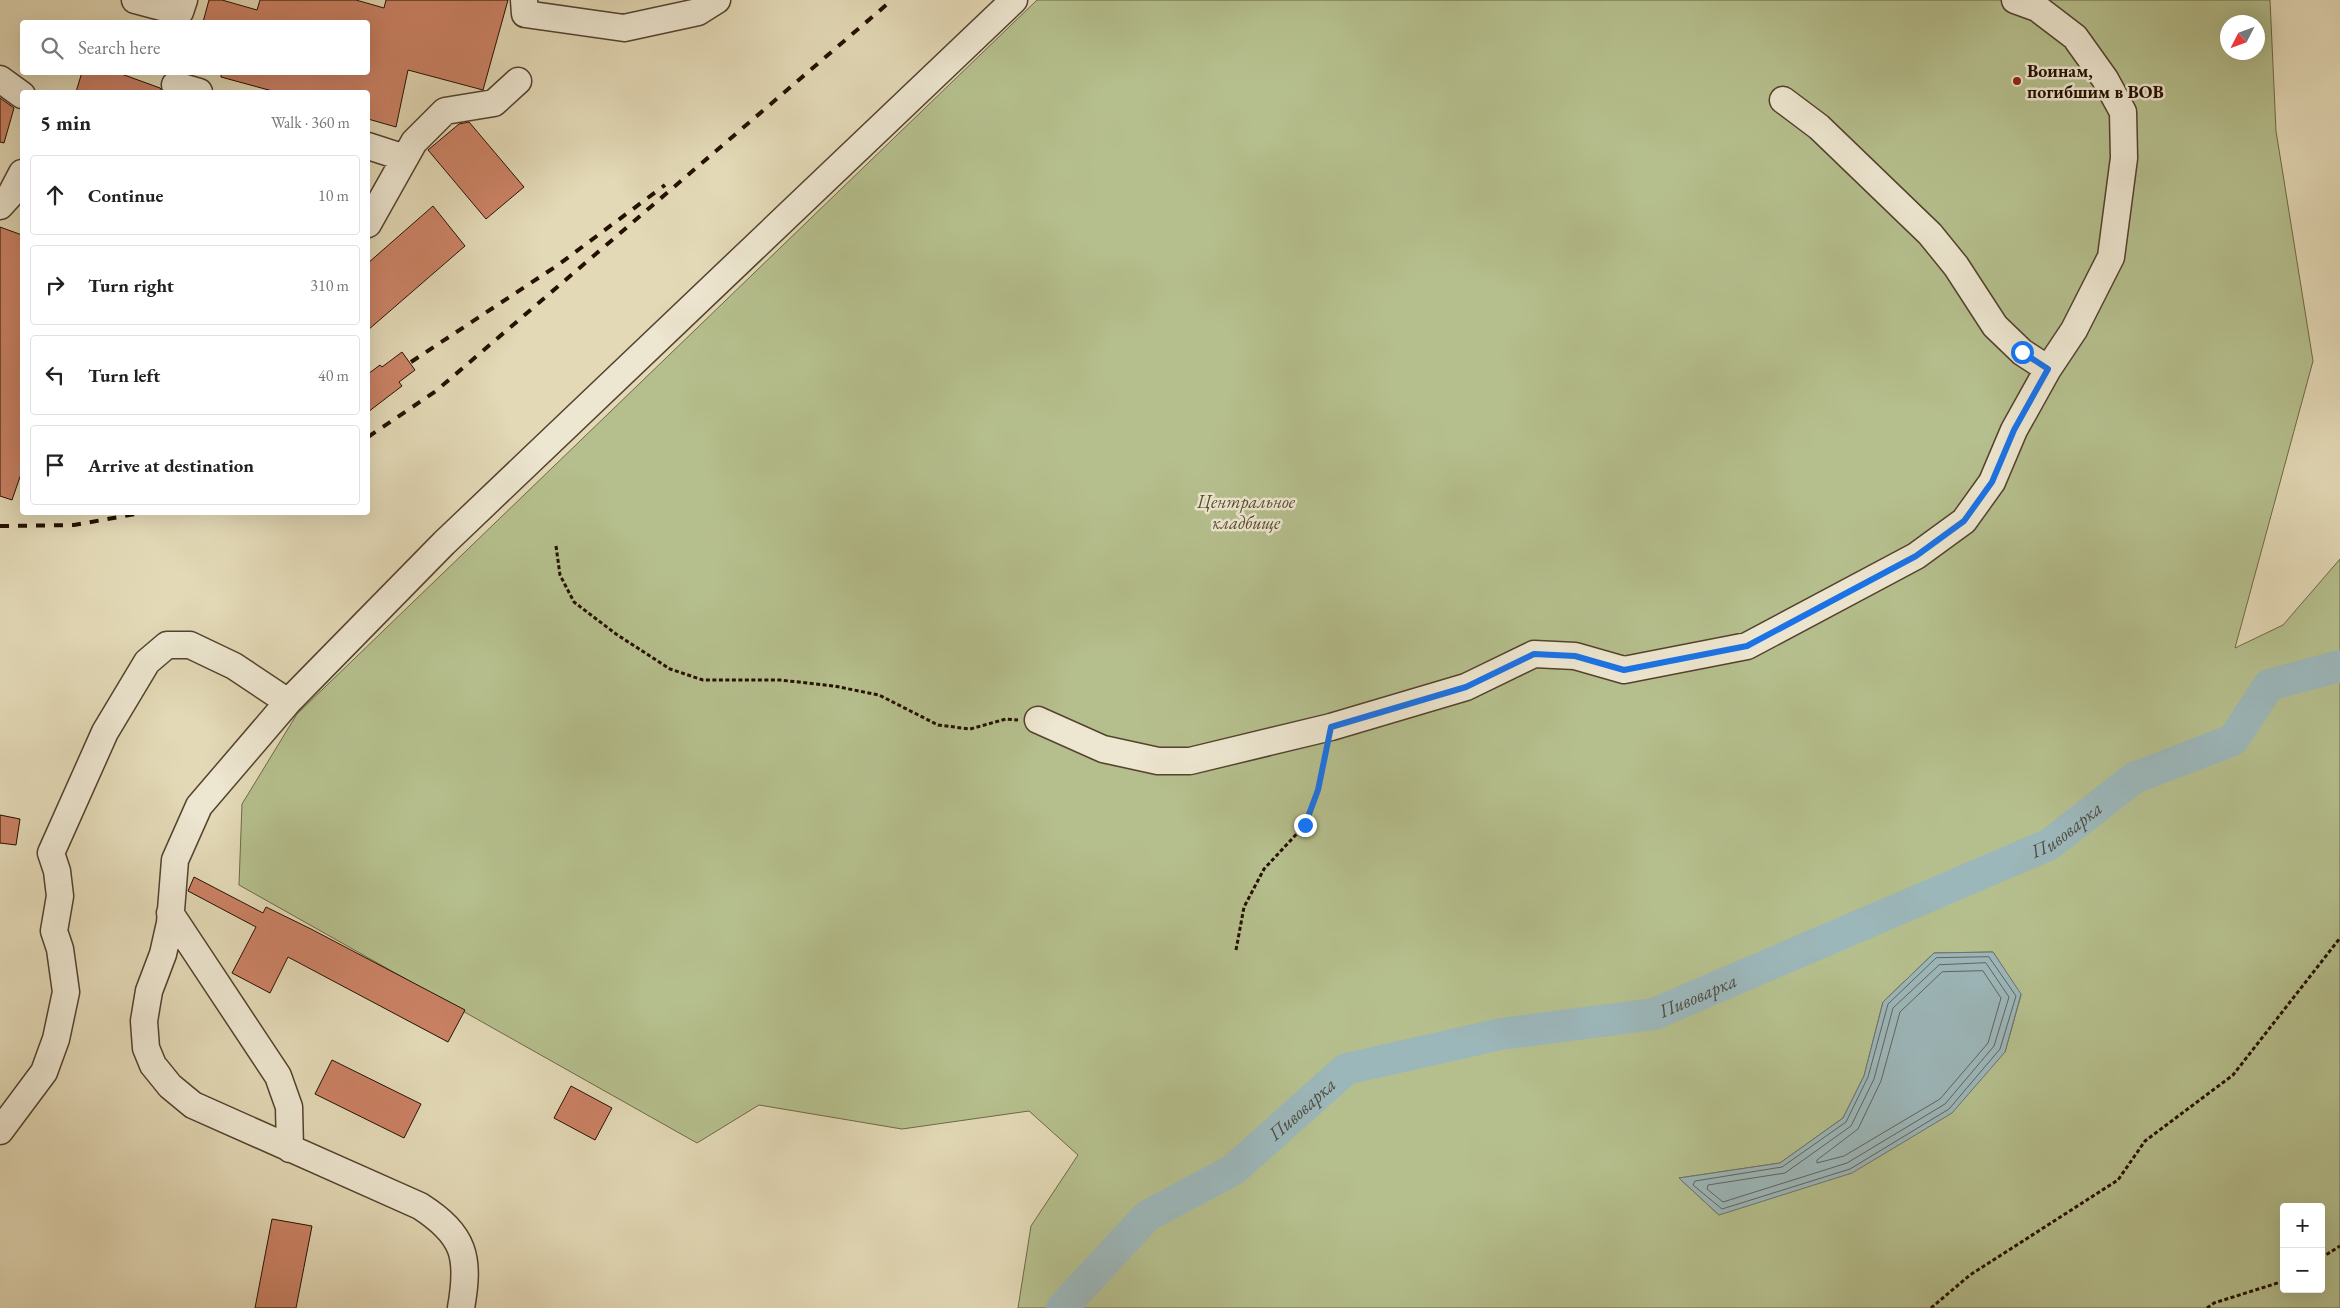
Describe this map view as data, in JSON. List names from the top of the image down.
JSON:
{
  "water": ["Пивоварка"],
  "parks": ["Центральное кладбище"],
  "places": ["Воинам, погибшим в ВОВ"],
  "north": "bottom left",
  "page": {
    "search": "Search here",
    "heading": ["5 min", "Walk · 360 m"],
    "list": [
      ["Continue", "10 m"],
      ["Turn right", "310 m"],
      ["Turn left", "40 m"],
      "Arrive at destination"
    ],
    "map_buttons": ["+", "−"]
  }
}
